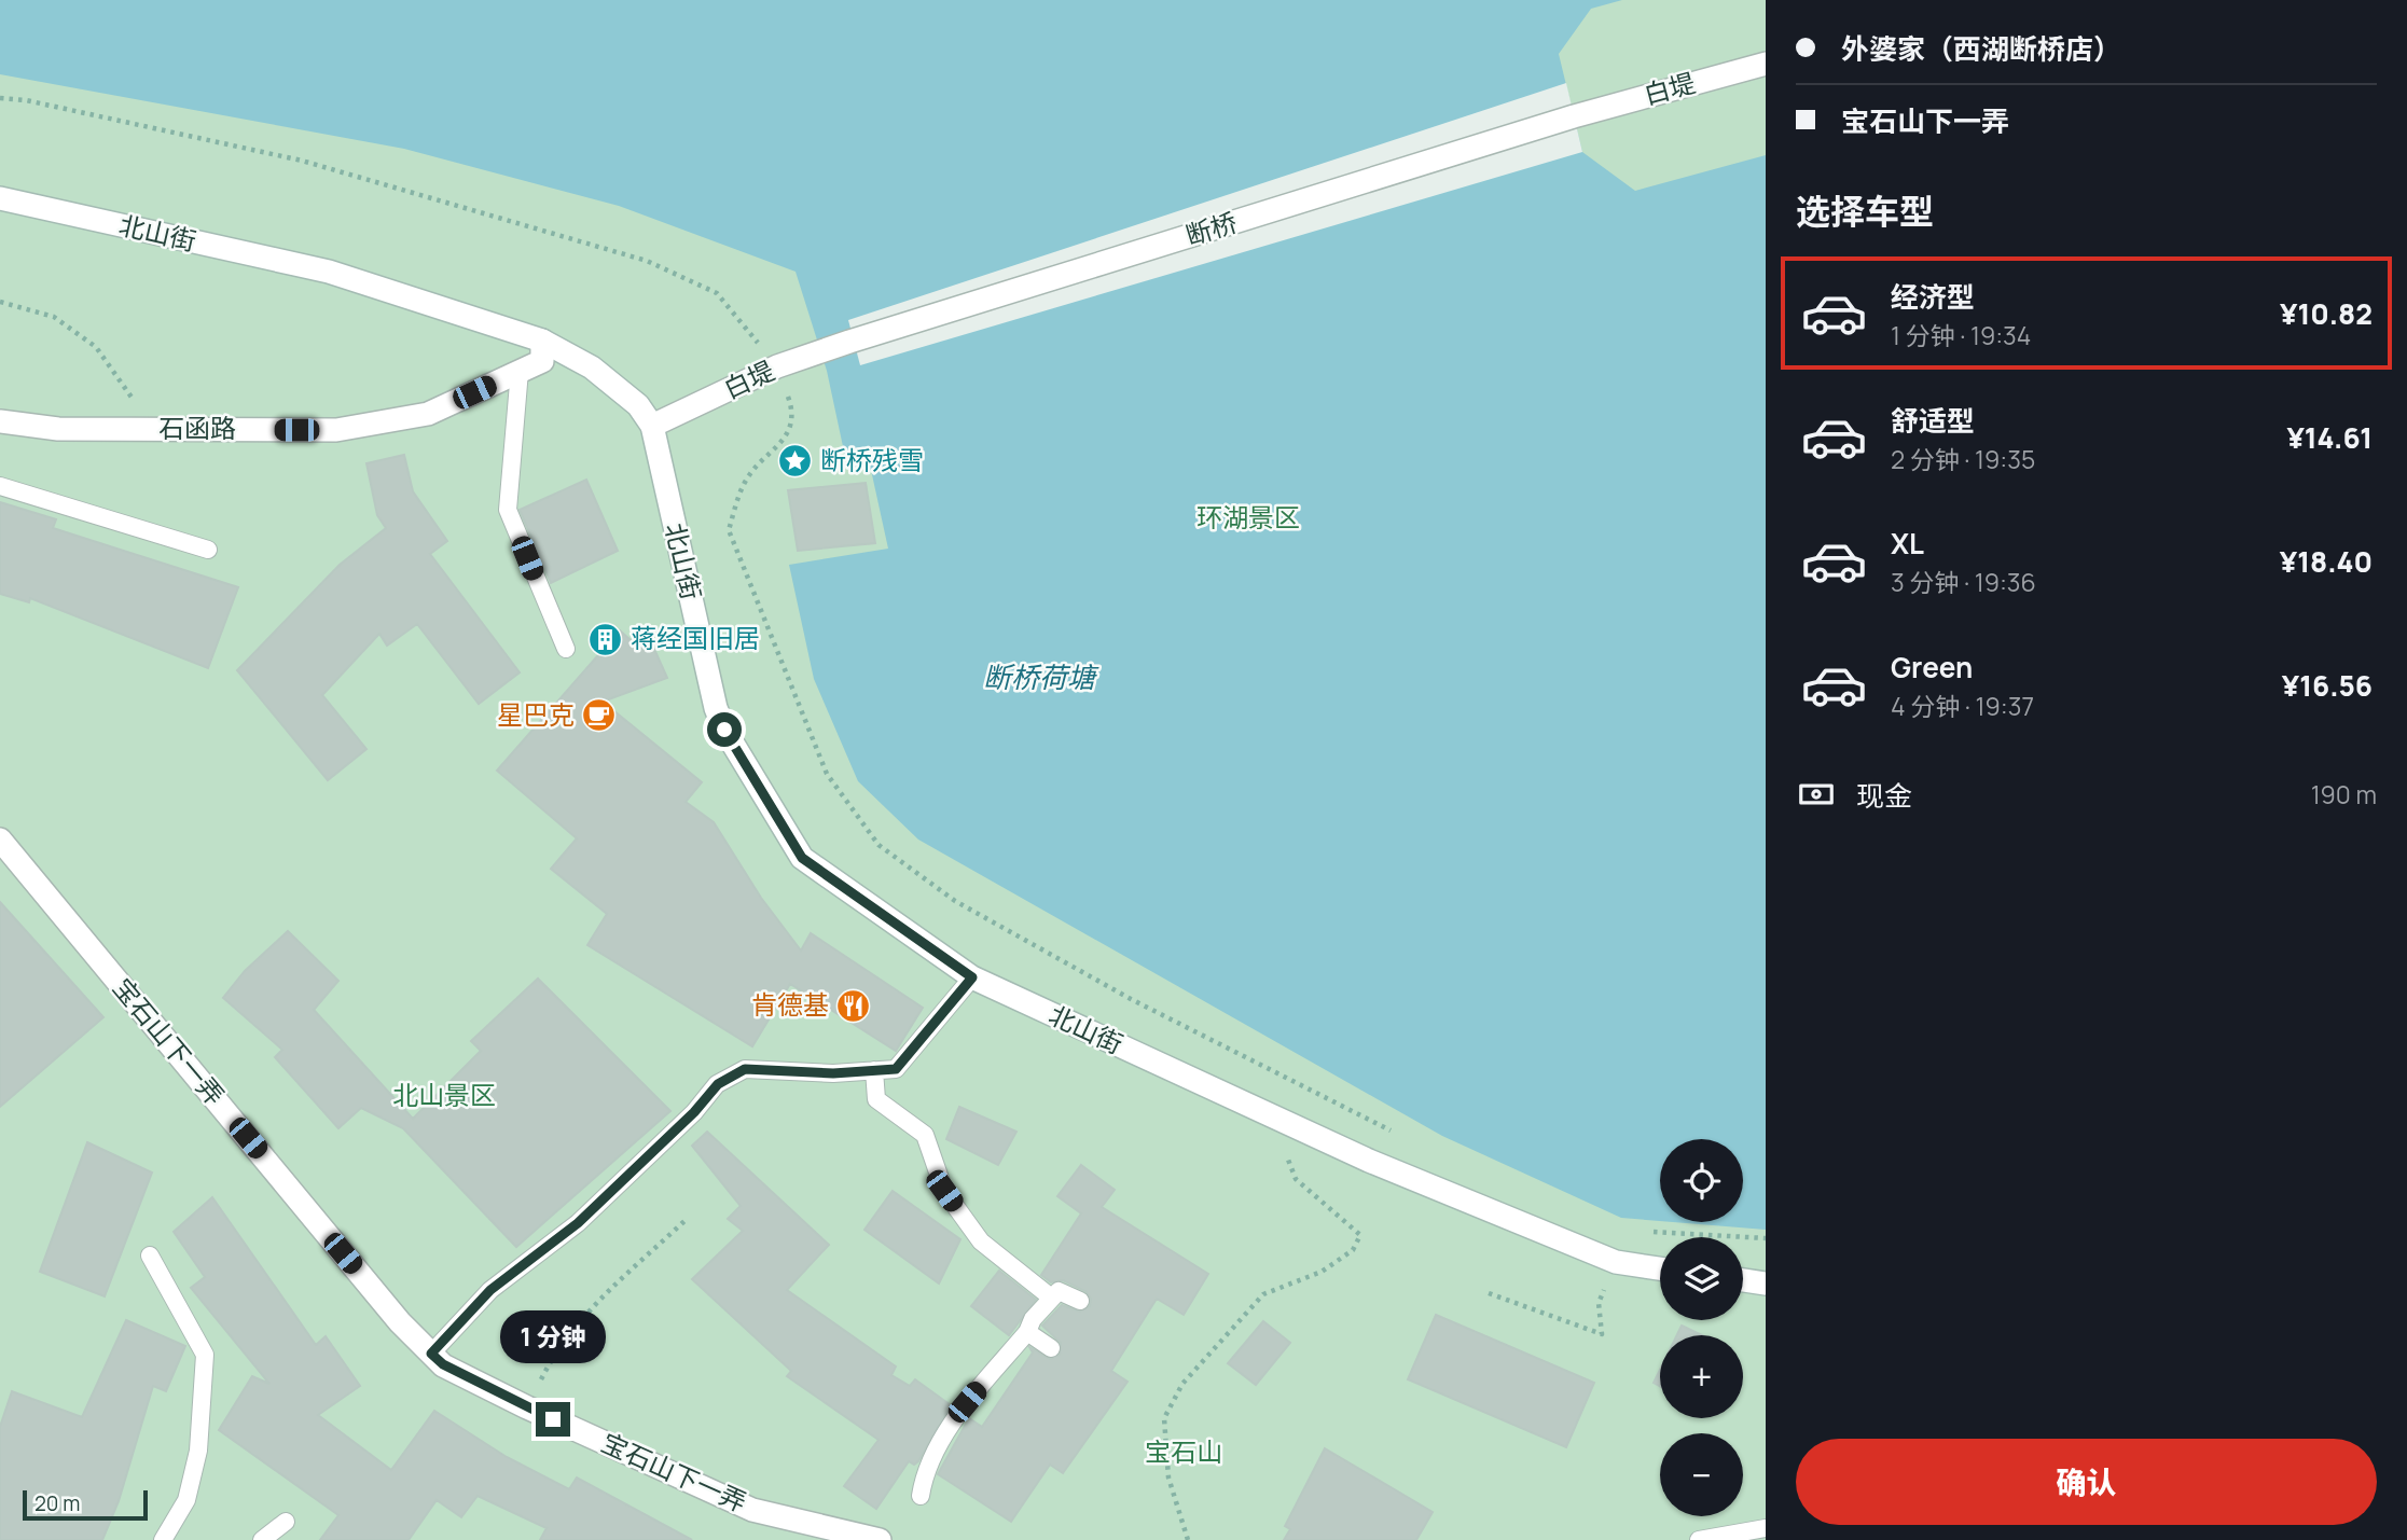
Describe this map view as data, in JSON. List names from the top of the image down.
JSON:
{
  "streets": {
    "street": [
      "白堤",
      "断桥",
      "北山街",
      "石函路",
      "宝石山下一弄"
    ]
  },
  "crossings": [
    ["白堤", "断桥"],
    ["白堤", "北山街"],
    ["北山街", "石函路"]
  ],
  "water": ["断桥荷塘"],
  "parks": ["环湖景区", "北山景区", "宝石山"],
  "places": {
    "place": ["断桥残雪"],
    "building": ["蒋经国旧居"],
    "cafe": ["星巴克"],
    "restaurant": ["肯德基"]
  },
  "scale_bar": "20 m",
  "page": {
    "banner": ["外婆家（西湖断桥店）", "宝石山下一弄"],
    "heading": "选择车型",
    "list": [
      {
        "name": "经济型",
        "note": "1 分钟 · 19:34",
        "value": "¥10.82"
      },
      {
        "name": "舒适型",
        "note": "2 分钟 · 19:35",
        "value": "¥14.61"
      },
      {
        "name": "XL",
        "note": "3 分钟 · 19:36",
        "value": "¥18.40"
      },
      {
        "name": "Green",
        "note": "4 分钟 · 19:37",
        "value": "¥16.56"
      }
    ],
    "pay": ["现金", "190 m"],
    "map_buttons": ["+", "−"],
    "bubble": "1 分钟",
    "buttons": "确认",
    "scale": "20 m"
  }
}
